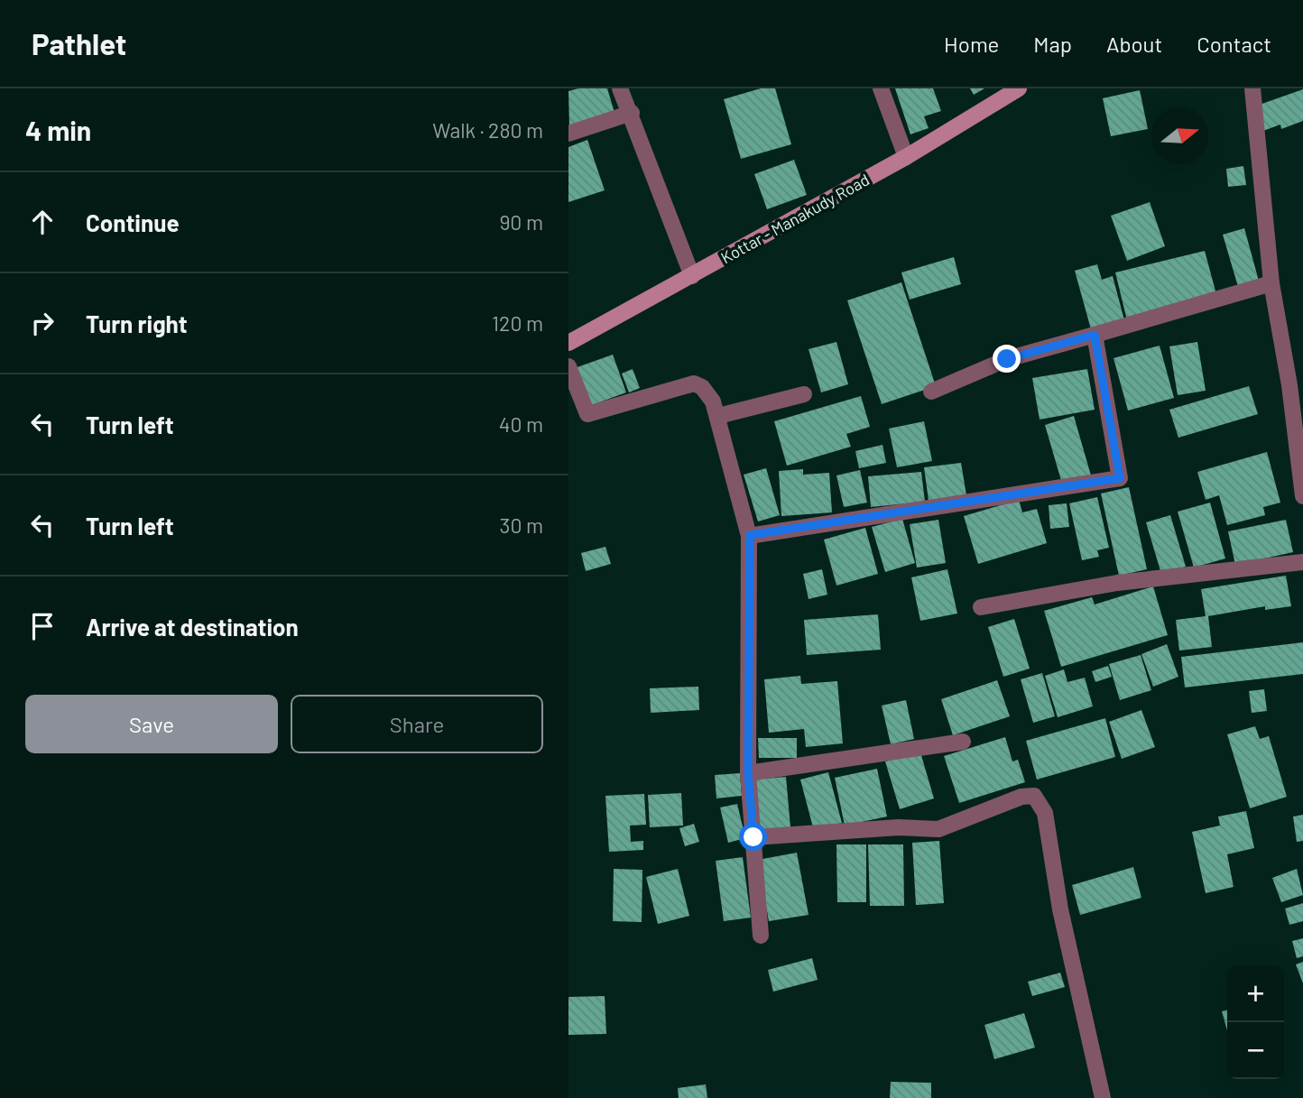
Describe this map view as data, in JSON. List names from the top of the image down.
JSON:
{
  "streets": {
    "main road": ["Kottar - Manakudy Road"]
  },
  "north": "right",
  "page": {
    "header": "Pathlet",
    "nav": [
      "Home",
      "Map",
      "About",
      "Contact"
    ],
    "heading": ["4 min", "Walk · 280 m"],
    "list": [
      ["Continue", "90 m"],
      ["Turn right", "120 m"],
      ["Turn left", "40 m"],
      ["Turn left", "30 m"],
      "Arrive at destination"
    ],
    "buttons": ["Save", "Share"],
    "map_buttons": ["+", "−"]
  }
}
